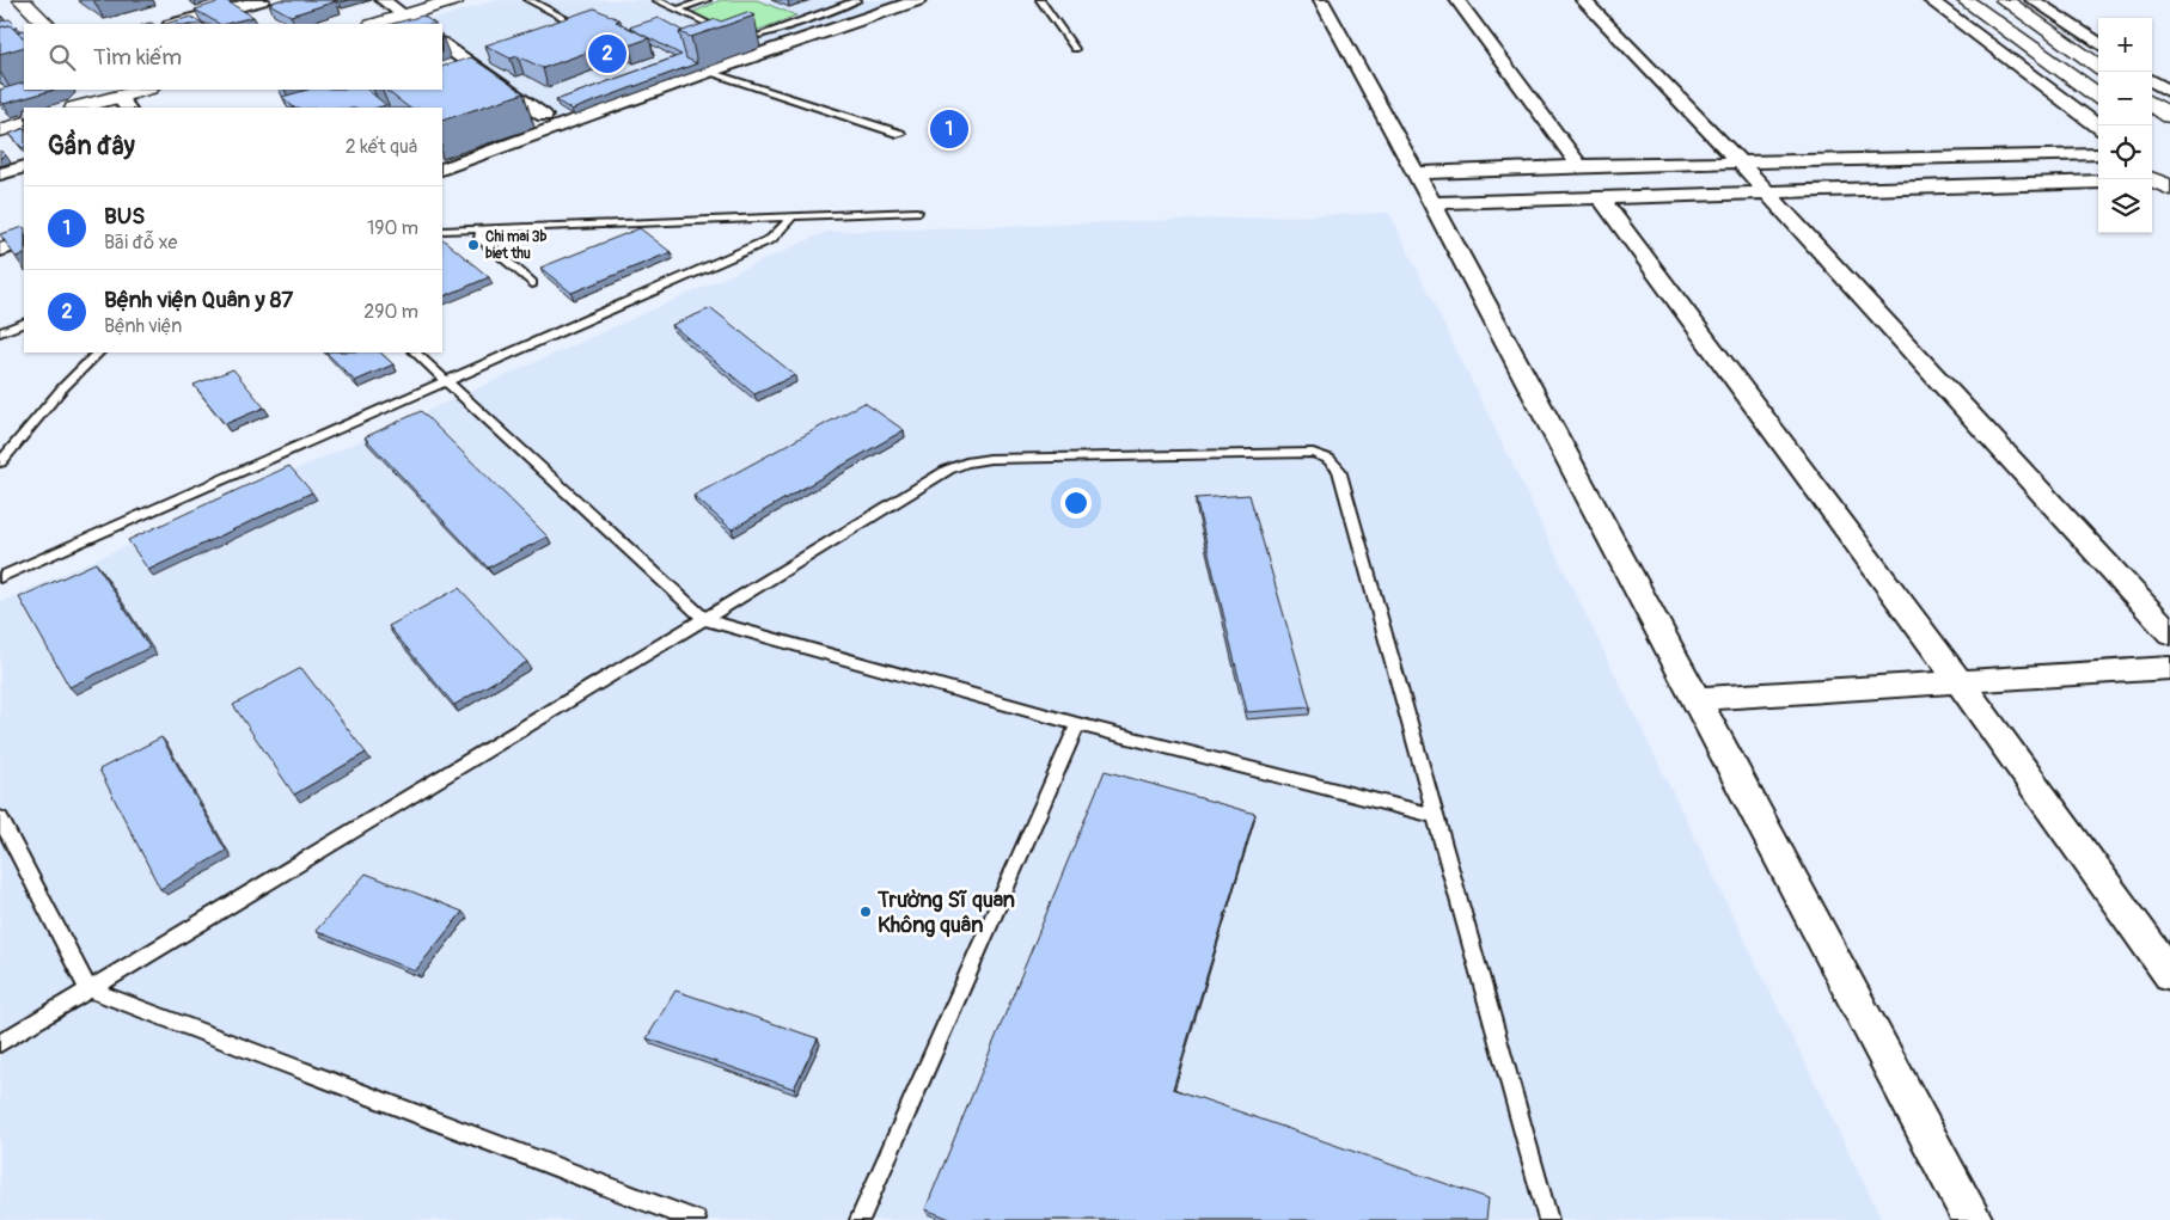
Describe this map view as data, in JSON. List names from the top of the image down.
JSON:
{
  "places": ["Chi mai 3b biet thu", "Trường Sĩ quan Không quân"],
  "page": {
    "map_buttons": ["+", "−"],
    "search": "Tìm kiếm",
    "pins": ["2", "1"],
    "heading": ["Gần đây", "2 kết quả"],
    "list": [
      {
        "mark": "1",
        "name": "BUS",
        "note": "Bãi đỗ xe",
        "value": "190 m"
      },
      {
        "mark": "2",
        "name": "Bệnh viện Quân y 87",
        "note": "Bệnh viện",
        "value": "290 m"
      }
    ]
  }
}
